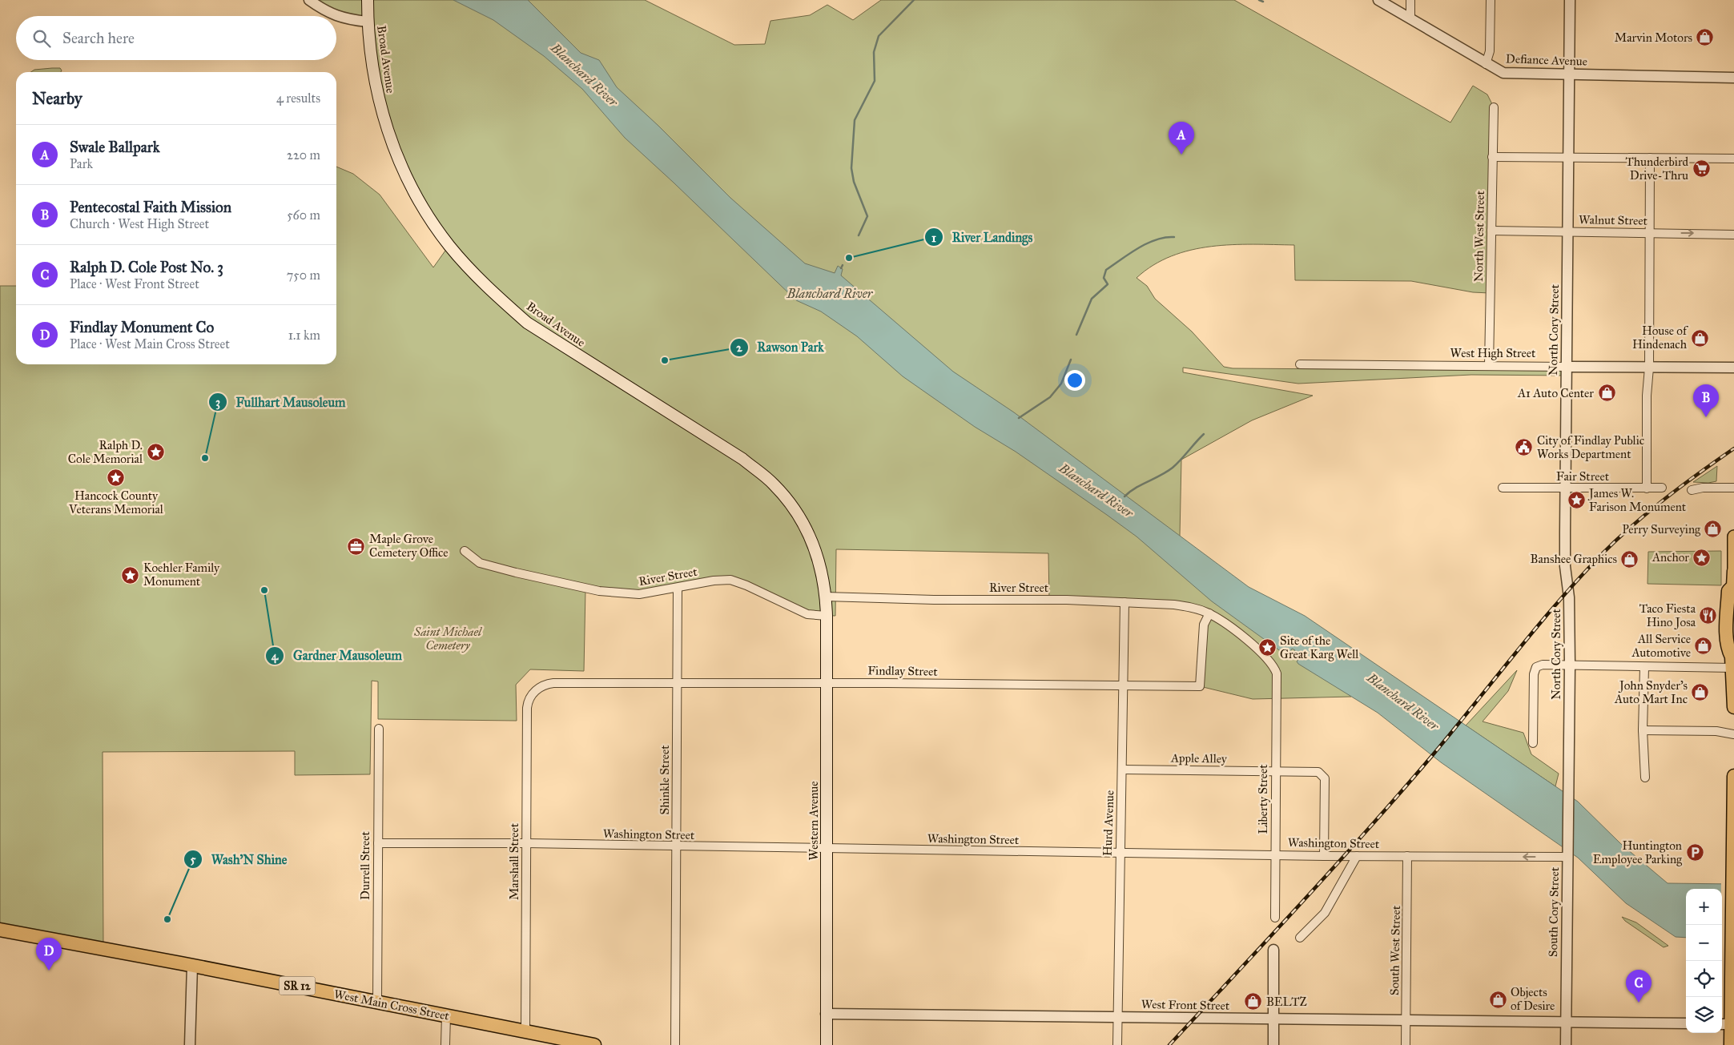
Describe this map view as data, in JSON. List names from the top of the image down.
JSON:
{
  "streets": {
    "highway": ["SR 12", "West Main Cross Street"],
    "main road": ["Broad Avenue", "Western Avenue"],
    "street": [
      "Defiance Avenue",
      "Walnut Street",
      "North West Street",
      "North Cory Street",
      "West High Street",
      "Fair Street",
      "River Street",
      "Findlay Street",
      "Apple Alley",
      "Shinkle Street",
      "Liberty Street",
      "Hurd Avenue",
      "Washington Street",
      "Marshall Street",
      "Durrell Street",
      "South Cory Street",
      "South West Street",
      "West Front Street"
    ]
  },
  "crossings": [
    ["Broad Avenue", "River Street"],
    ["Broad Avenue", "Western Avenue"],
    ["Defiance Avenue", "North Cory Street"],
    ["Walnut Street", "North West Street"],
    ["Walnut Street", "North Cory Street"],
    ["North West Street", "West High Street"],
    ["North Cory Street", "West High Street"],
    ["North Cory Street", "Fair Street"],
    ["North Cory Street", "South Cory Street"],
    ["River Street", "Findlay Street"],
    ["River Street", "Shinkle Street"],
    ["River Street", "Liberty Street"],
    ["River Street", "Western Avenue"],
    ["River Street", "Hurd Avenue"],
    ["Findlay Street", "Shinkle Street"],
    ["Findlay Street", "Liberty Street"],
    ["Findlay Street", "Western Avenue"],
    ["Findlay Street", "Hurd Avenue"],
    ["Findlay Street", "Marshall Street"],
    ["Apple Alley", "Liberty Street"],
    ["Apple Alley", "Hurd Avenue"],
    ["Apple Alley", "Washington Street"],
    ["Shinkle Street", "Washington Street"],
    ["Liberty Street", "Washington Street"],
    ["Western Avenue", "Washington Street"],
    ["Western Avenue", "West Front Street"],
    ["Hurd Avenue", "Washington Street"],
    ["Hurd Avenue", "West Front Street"],
    ["Washington Street", "Marshall Street"],
    ["Washington Street", "Durrell Street"],
    ["Washington Street", "South Cory Street"],
    ["Washington Street", "South West Street"],
    ["Marshall Street", "West Main Cross Street"],
    ["Durrell Street", "West Main Cross Street"],
    ["South Cory Street", "West Front Street"],
    ["South West Street", "West Front Street"]
  ],
  "water": ["Blanchard River"],
  "parks": ["Saint Michael Cemetery"],
  "places": {
    "shop": [
      "Marvin Motors",
      "House of Hindenach",
      "A1 Auto Center",
      "Perry Surveying",
      "Banshee Graphics",
      "All Service Automotive",
      "John Snyder's Auto Mart Inc",
      "Objects of Desire",
      "BELTZ"
    ],
    "supermarket": ["Thunderbird Drive-Thru"],
    "other": [
      "River Landings",
      "Rawson Park",
      "Fullhart Mausoleum",
      "Gardner Mausoleum",
      "Wash'N Shine"
    ],
    "public building": ["City of Findlay Public Works Department"],
    "place": [
      "Ralph D. Cole Memorial",
      "Hancock County Veterans Memorial",
      "James W. Farison Monument",
      "Anchor",
      "Koehler Family Monument",
      "Site of the Great Karg Well"
    ],
    "office": ["Maple Grove Cemetery Office"],
    "restaurant": ["Taco Fiesta Hino Josa"],
    "parking": ["Huntington Employee Parking"]
  },
  "page": {
    "search": "Search here",
    "heading": ["Nearby", "4 results"],
    "pins": [
      "A",
      "B",
      "D",
      "C"
    ],
    "list": [
      {
        "mark": "A",
        "name": "Swale Ballpark",
        "note": "Park",
        "value": "220 m"
      },
      {
        "mark": "B",
        "name": "Pentecostal Faith Mission",
        "note": "Church · West High Street",
        "value": "560 m"
      },
      {
        "mark": "C",
        "name": "Ralph D. Cole Post No. 3",
        "note": "Place · West Front Street",
        "value": "750 m"
      },
      {
        "mark": "D",
        "name": "Findlay Monument Co",
        "note": "Place · West Main Cross Street",
        "value": "1.1 km"
      }
    ],
    "map_buttons": ["+", "−"]
  }
}
